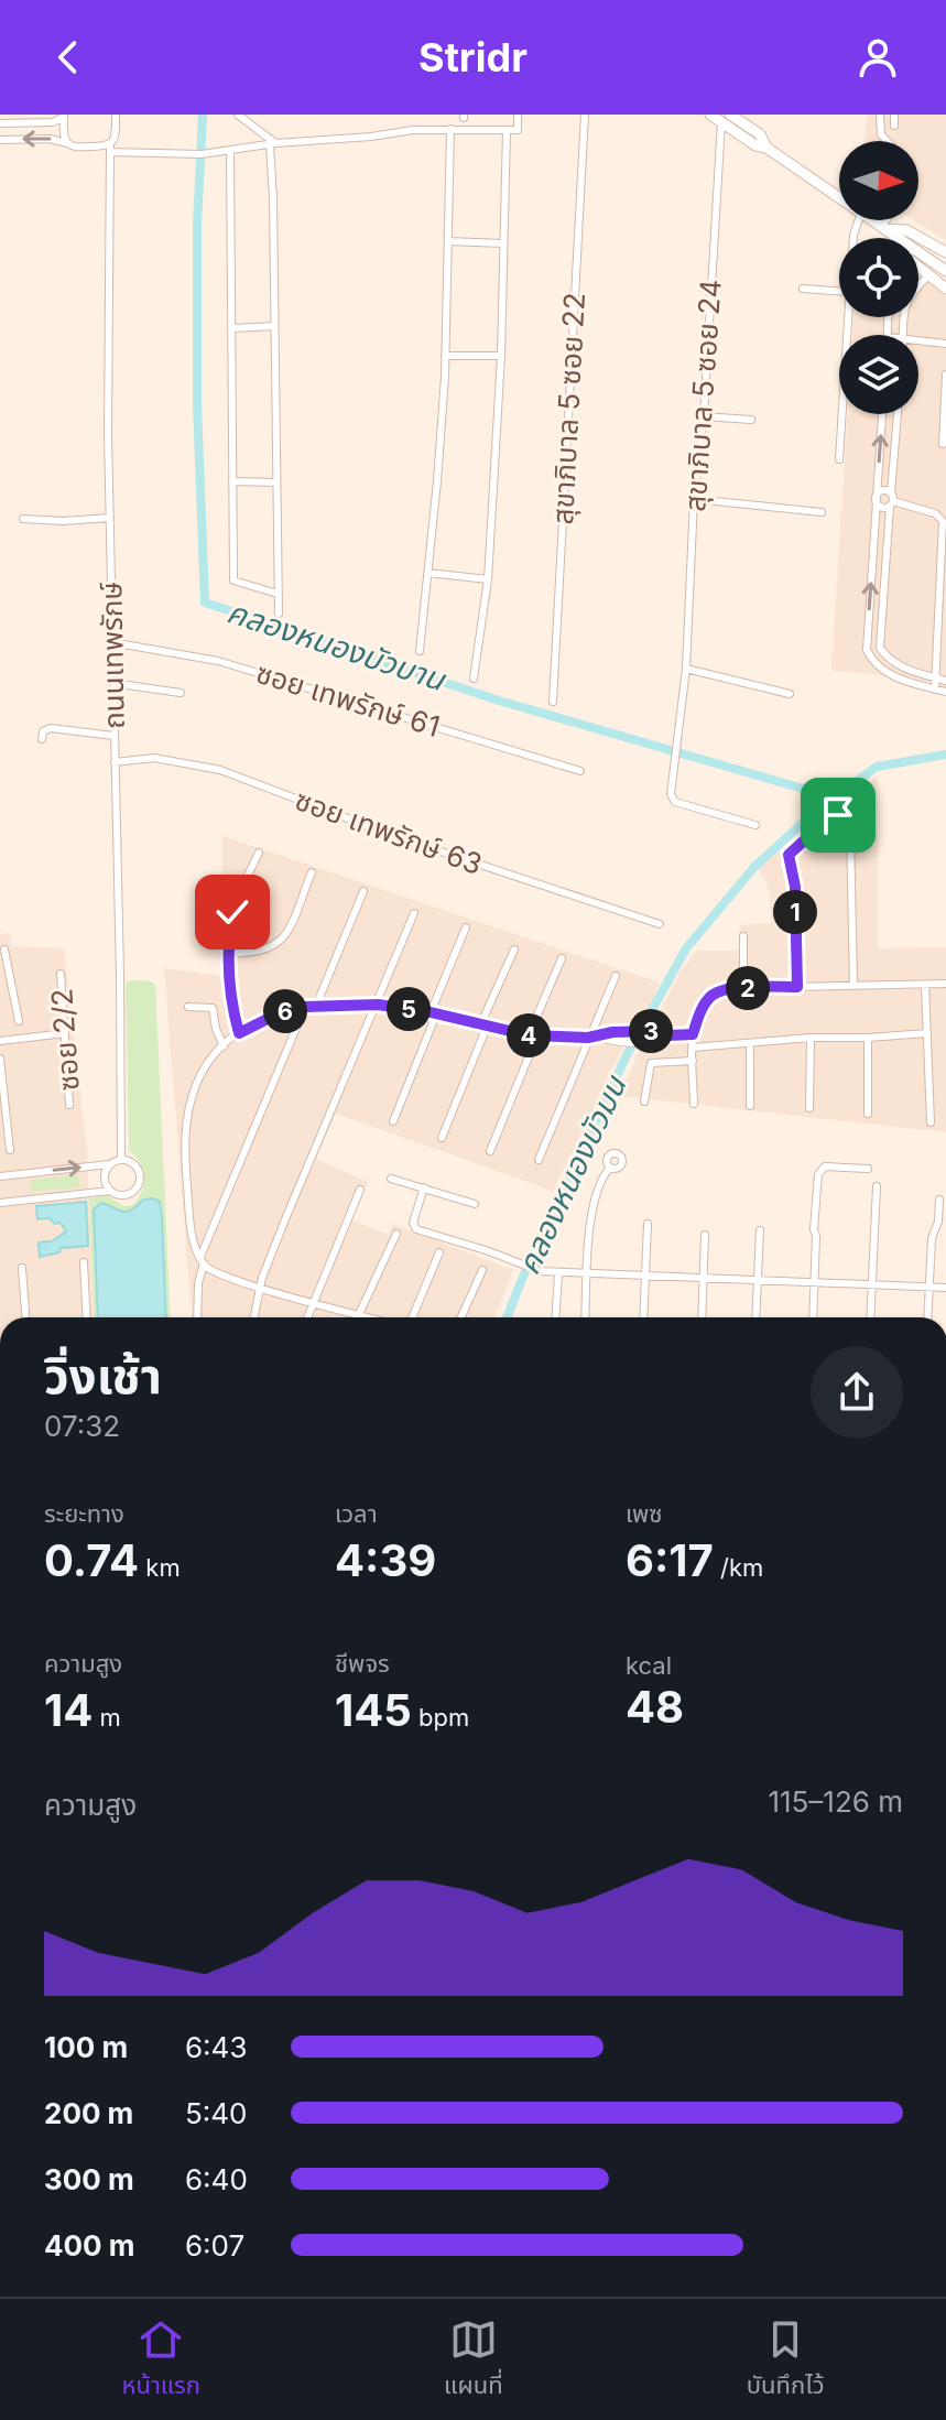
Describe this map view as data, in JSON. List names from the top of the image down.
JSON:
{
  "streets": {
    "street": [
      "สุขาภิบาล 5 ซอย 24",
      "สุขาภิบาล 5 ซอย 22",
      "ถนนเทพรักษ์",
      "ซอย เทพรักษ์ 61",
      "ซอย เทพรักษ์ 63",
      "ซอย 2/2"
    ]
  },
  "crossings": [
    ["ถนนเทพรักษ์", "ซอย เทพรักษ์ 61"],
    ["ถนนเทพรักษ์", "ซอย เทพรักษ์ 63"]
  ],
  "water": ["คลองหนองบัวบาน", "คลองหนองบัวมน"],
  "north": "right",
  "page": {
    "header": "Stridr",
    "pins": [
      "1",
      "2",
      "5",
      "6",
      "3",
      "4"
    ],
    "heading": ["วิ่งเช้า", "07:32"],
    "stats": [
      ["ระยะทาง", "0.74 km"],
      ["เวลา", "4:39"],
      ["เพซ", "6:17 /km"],
      ["ความสูง", "14 m"],
      ["ชีพจร", "145 bpm"],
      ["kcal", "48"]
    ],
    "chart": ["ความสูง", "115–126 m"],
    "list": [
      {
        "name": "100 m",
        "note": "6:43"
      },
      {
        "name": "200 m",
        "note": "5:40"
      },
      {
        "name": "300 m",
        "note": "6:40"
      },
      {
        "name": "400 m",
        "note": "6:07"
      }
    ],
    "tabs": ["หน้าแรก", "แผนที่", "บันทึกไว้"]
  }
}
